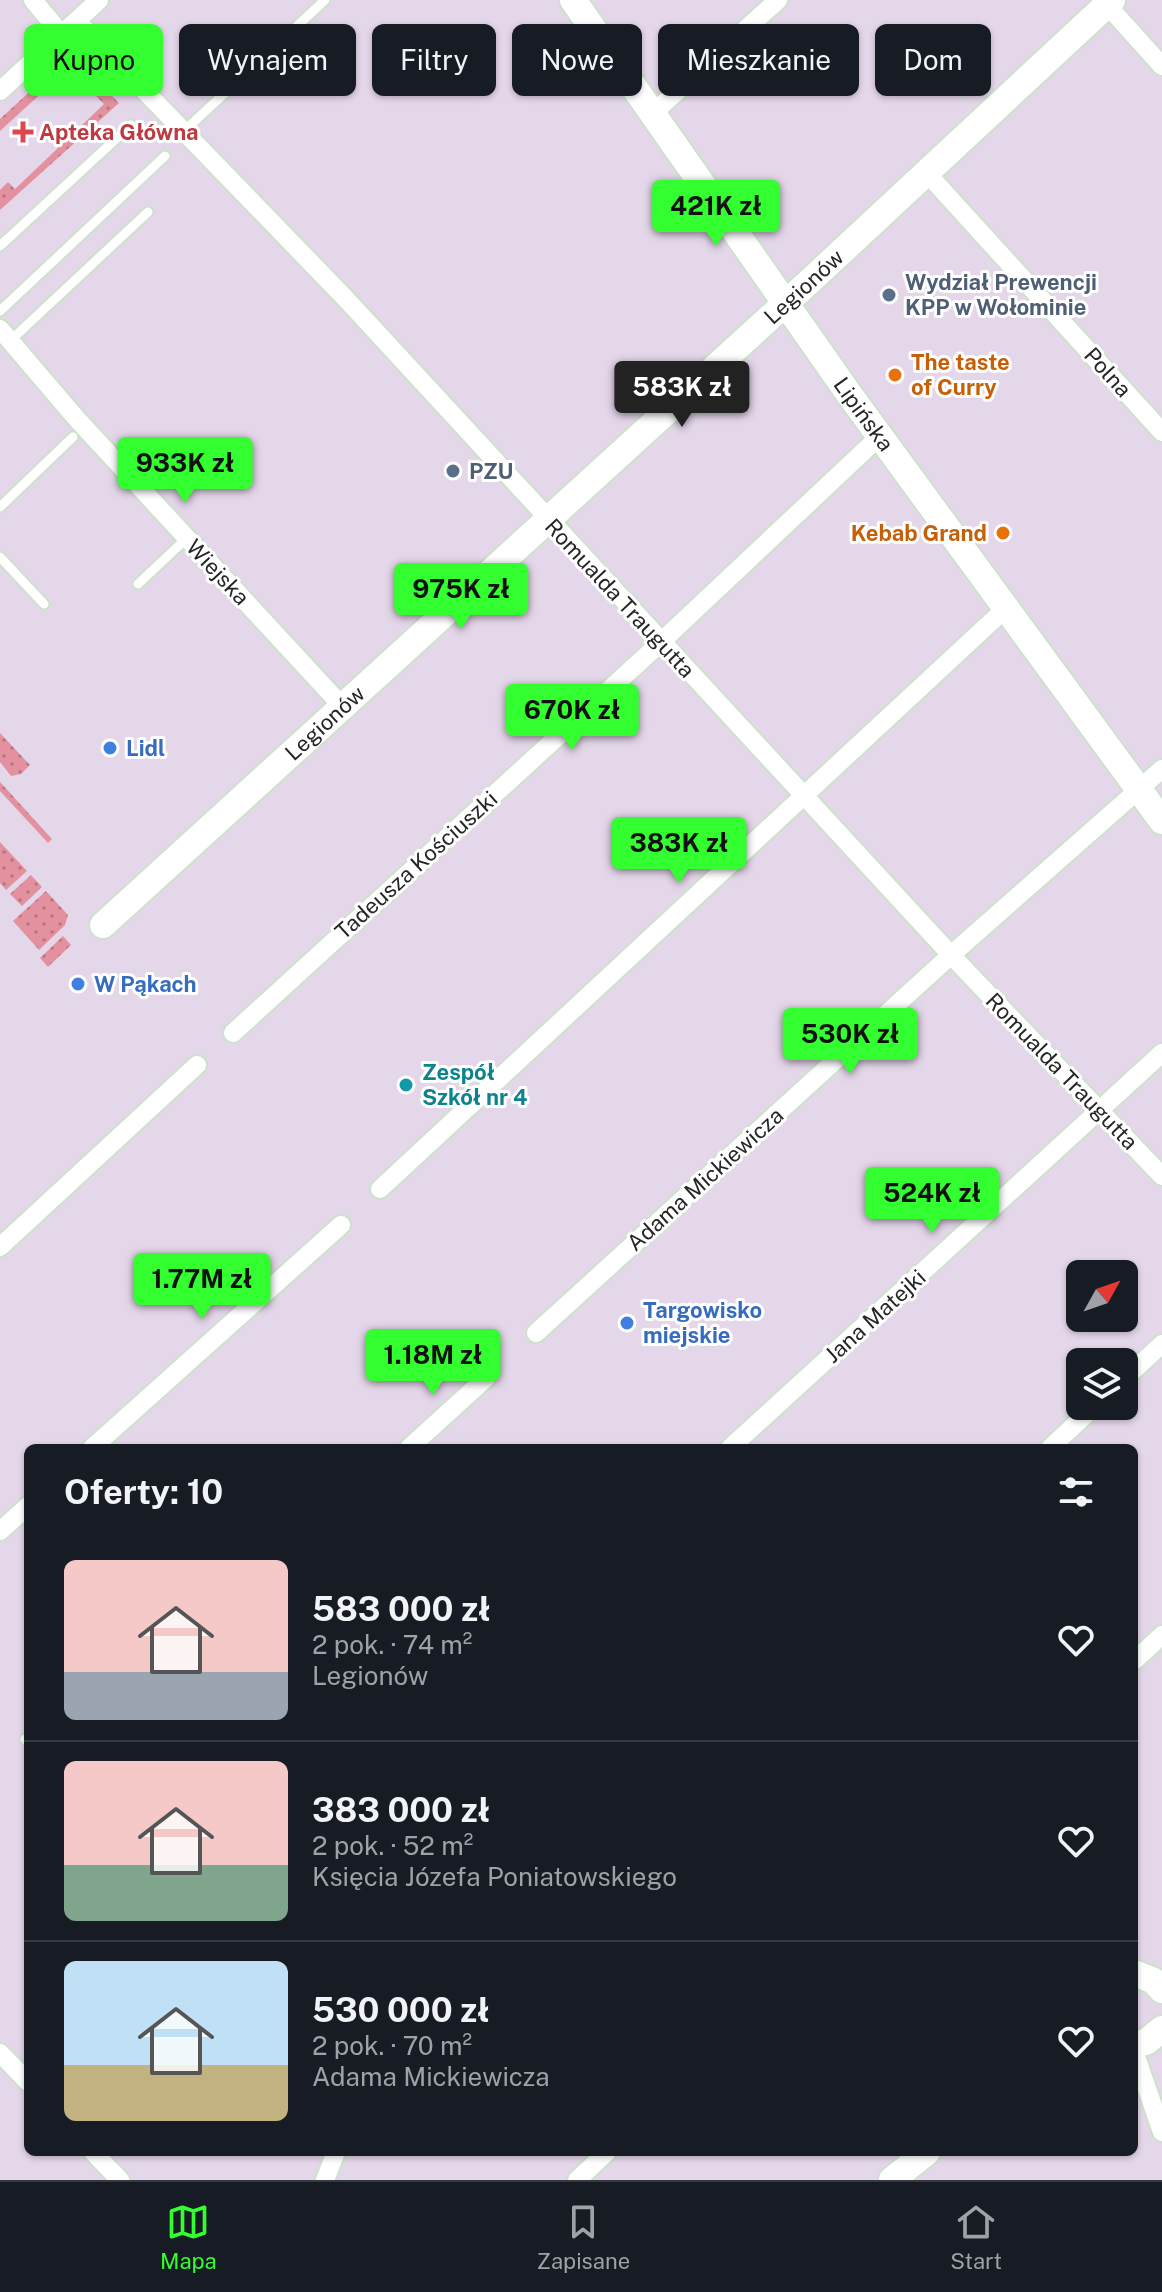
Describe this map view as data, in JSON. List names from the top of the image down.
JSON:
{
  "streets": {
    "street": [
      "Legionów",
      "Polna",
      "Lipińska",
      "Wiejska",
      "Romualda Traugutta",
      "Tadeusza Kościuszki",
      "Adama Mickiewicza",
      "Jana Matejki"
    ]
  },
  "crossings": [
    ["Legionów", "Polna"],
    ["Legionów", "Lipińska"],
    ["Legionów", "Wiejska"],
    ["Legionów", "Romualda Traugutta"],
    ["Lipińska", "Tadeusza Kościuszki"],
    ["Lipińska", "Adama Mickiewicza"],
    ["Romualda Traugutta", "Tadeusza Kościuszki"],
    ["Romualda Traugutta", "Adama Mickiewicza"],
    ["Romualda Traugutta", "Jana Matejki"]
  ],
  "places": {
    "health": ["Apteka Główna"],
    "other": [
      "Wydział Prewencji KPP w Wołominie",
      "The taste of Curry",
      "PZU",
      "Kebab Grand",
      "Lidl",
      "W Pąkach",
      "Zespół Szkół nr 4",
      "Targowisko miejskie"
    ]
  },
  "north": "top right",
  "page": {
    "chip": [
      "Kupno",
      "Wynajem",
      "Filtry",
      "Nowe",
      "Mieszkanie",
      "Dom"
    ],
    "price": [
      "421K zł",
      "583K zł",
      "933K zł",
      "975K zł",
      "670K zł",
      "383K zł",
      "530K zł",
      "524K zł",
      "1.77M zł",
      "1.18M zł"
    ],
    "heading": "Oferty: 10",
    "list": [
      {
        "name": "583 000 zł",
        "note": "2 pok. · 74 m² · Legionów"
      },
      {
        "name": "383 000 zł",
        "note": "2 pok. · 52 m² · Księcia Józefa Poniatowskiego"
      },
      {
        "name": "530 000 zł",
        "note": "2 pok. · 70 m² · Adama Mickiewicza"
      }
    ],
    "tabs": ["Mapa", "Zapisane", "Start"]
  }
}
